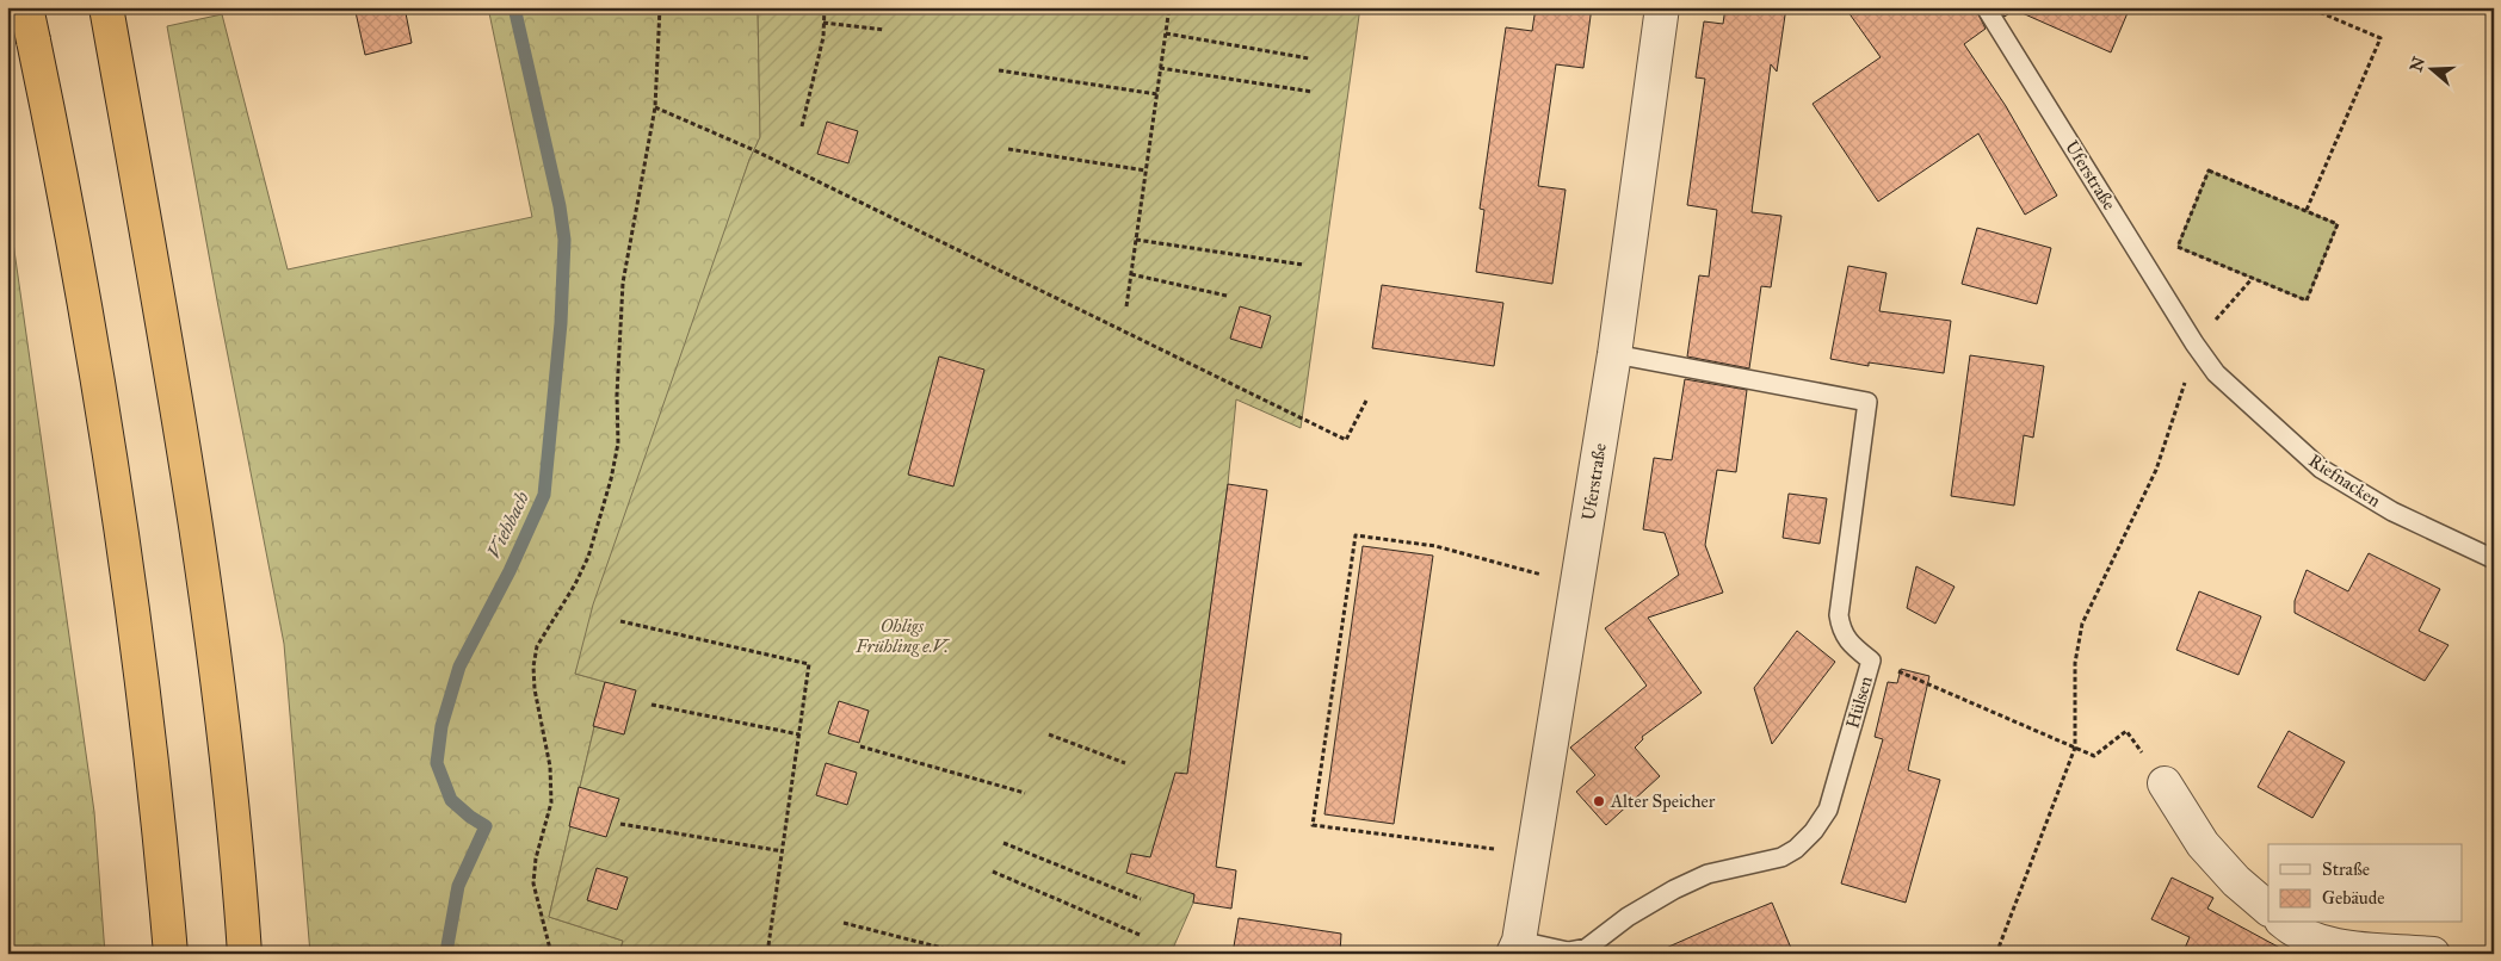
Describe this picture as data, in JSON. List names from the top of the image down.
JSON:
{
  "streets": {
    "street": ["Uferstraße"],
    "lane": ["Riefnacken", "Hülsen"]
  },
  "crossings": [
    ["Uferstraße", "Riefnacken"],
    ["Uferstraße", "Hülsen"]
  ],
  "water": ["Viehbach"],
  "parks": ["Ohligs Frühling e.V."],
  "places": ["Alter Speicher"],
  "legend": ["Straße", "Gebäude"],
  "north": "left"
}
